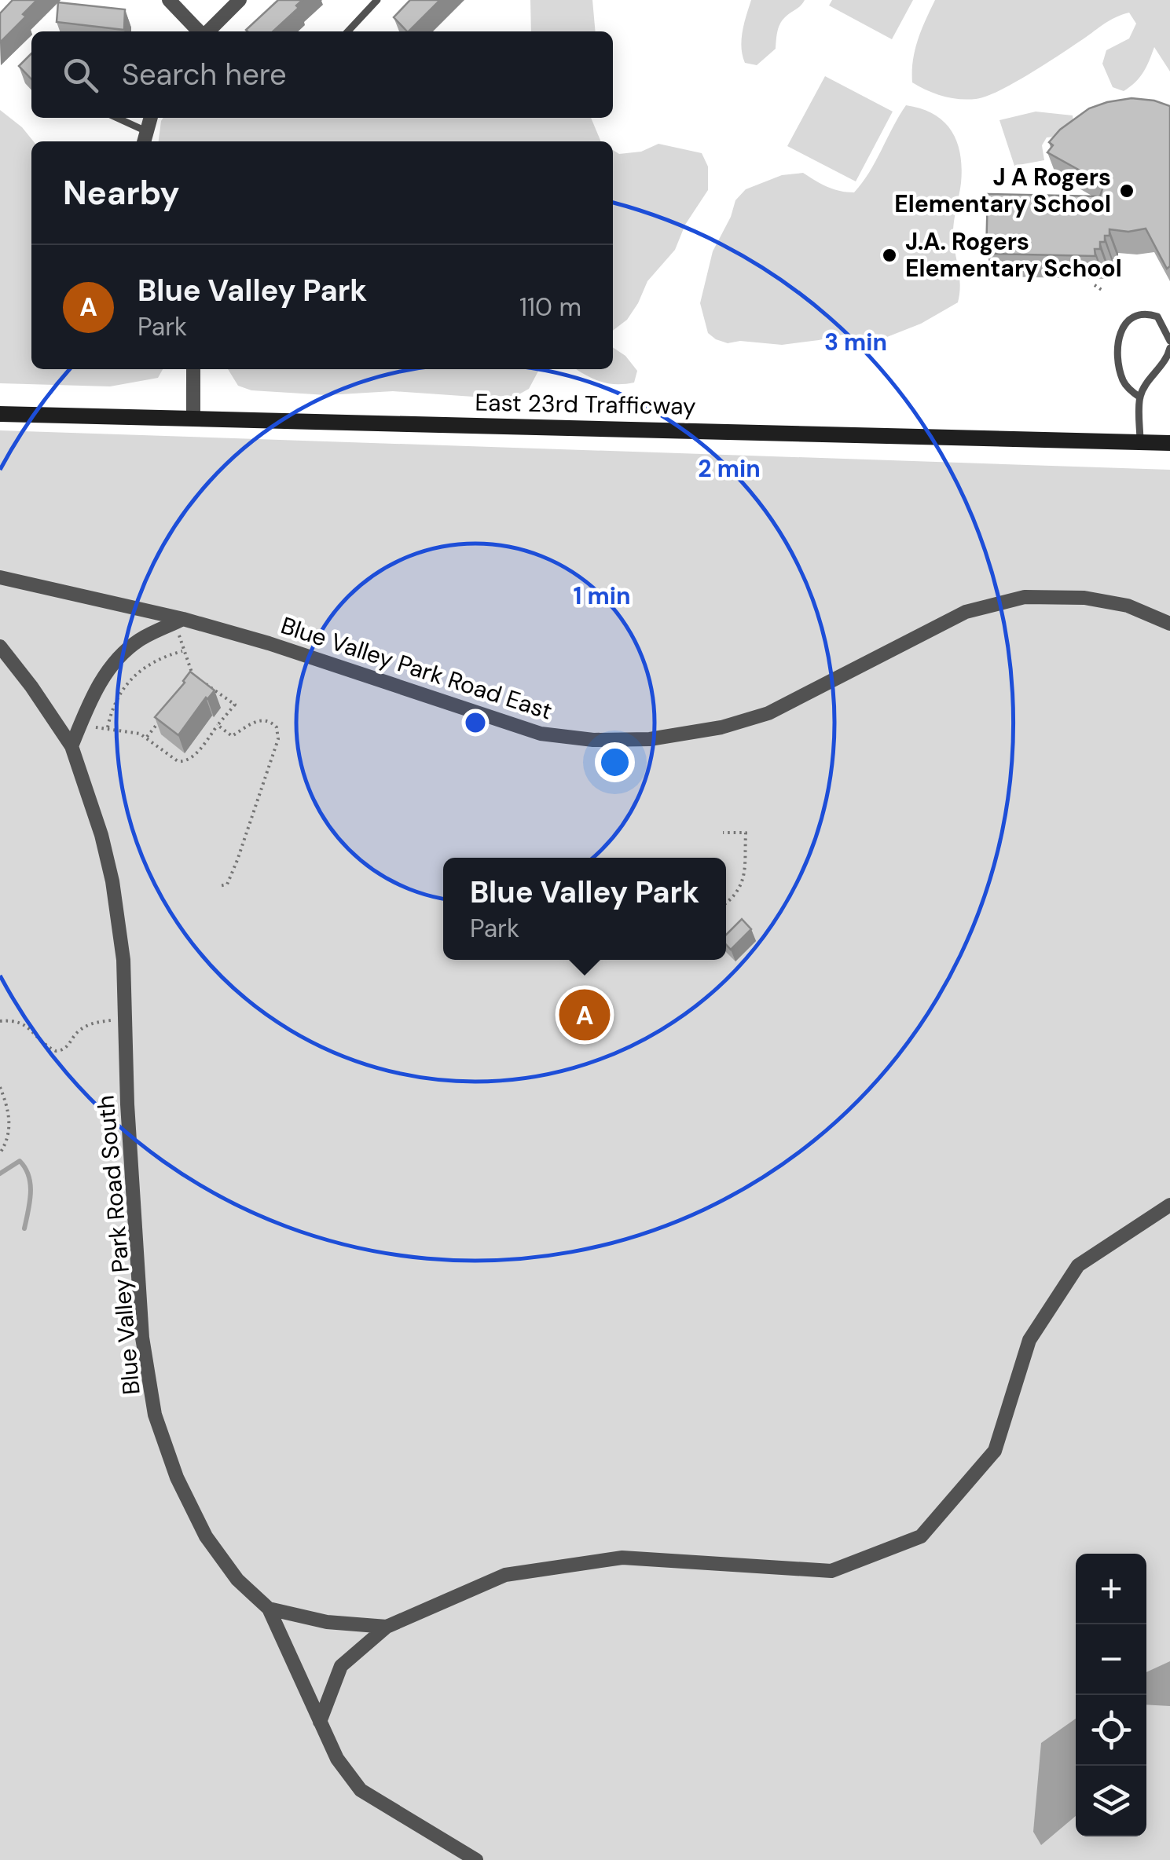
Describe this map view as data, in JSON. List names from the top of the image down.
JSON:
{
  "streets": {
    "main road": ["East 23rd Trafficway"],
    "street": ["Blue Valley Park Road East", "Blue Valley Park Road South"]
  },
  "places": ["J A Rogers Elementary School", "J.A. Rogers Elementary School"],
  "page": {
    "search": "Search here",
    "heading": "Nearby",
    "list": [
      {
        "mark": "A",
        "name": "Blue Valley Park",
        "note": "Park",
        "value": "110 m"
      }
    ],
    "popup": ["Blue Valley Park", "Park"],
    "pins": "A",
    "map_buttons": ["+", "−"]
  },
  "rings": ["3 min", "2 min", "1 min"]
}
